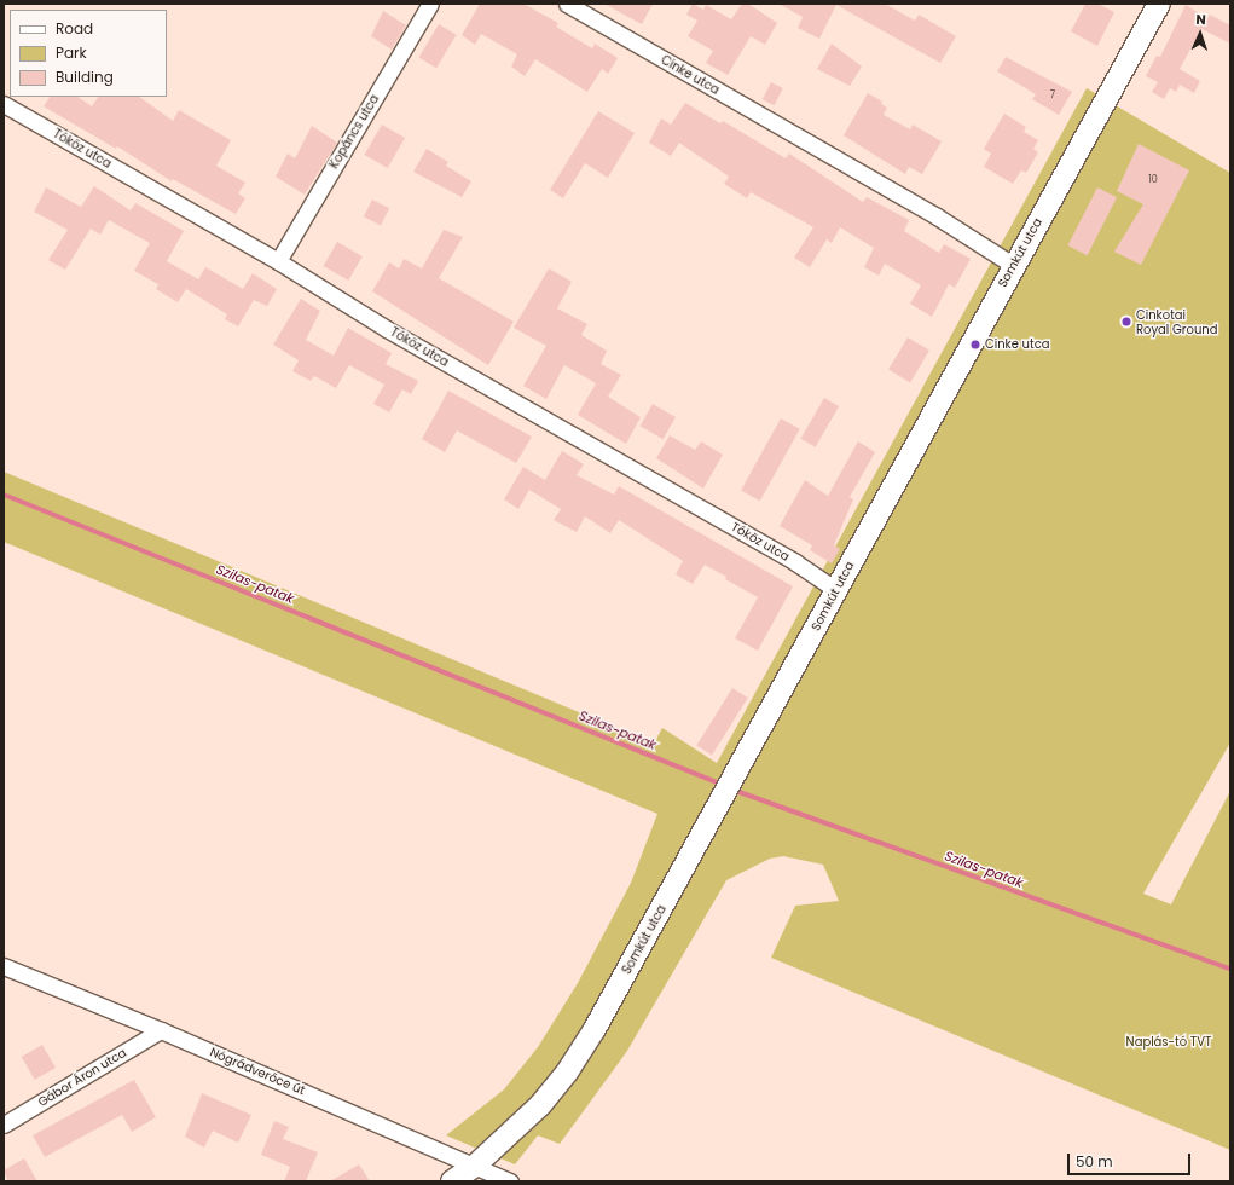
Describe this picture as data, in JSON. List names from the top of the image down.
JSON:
{
  "streets": {
    "street": [
      "Cinke utca",
      "Kopáncs utca",
      "Tóköz utca",
      "Somkút utca",
      "Nógrádverőce út",
      "Gábor Áron utca"
    ]
  },
  "crossings": [
    ["Cinke utca", "Somkút utca"],
    ["Kopáncs utca", "Tóköz utca"],
    ["Tóköz utca", "Somkút utca"],
    ["Somkút utca", "Nógrádverőce út"],
    ["Nógrádverőce út", "Gábor Áron utca"]
  ],
  "water": ["Szilas-patak"],
  "parks": ["Naplás-tó TVT"],
  "places": ["Cinkotai Royal Ground", "Cinke utca"],
  "house_numbers": ["7", "10"],
  "legend": ["Road", "Park", "Building"],
  "scale_bar": "50 m",
  "north": "top"
}
